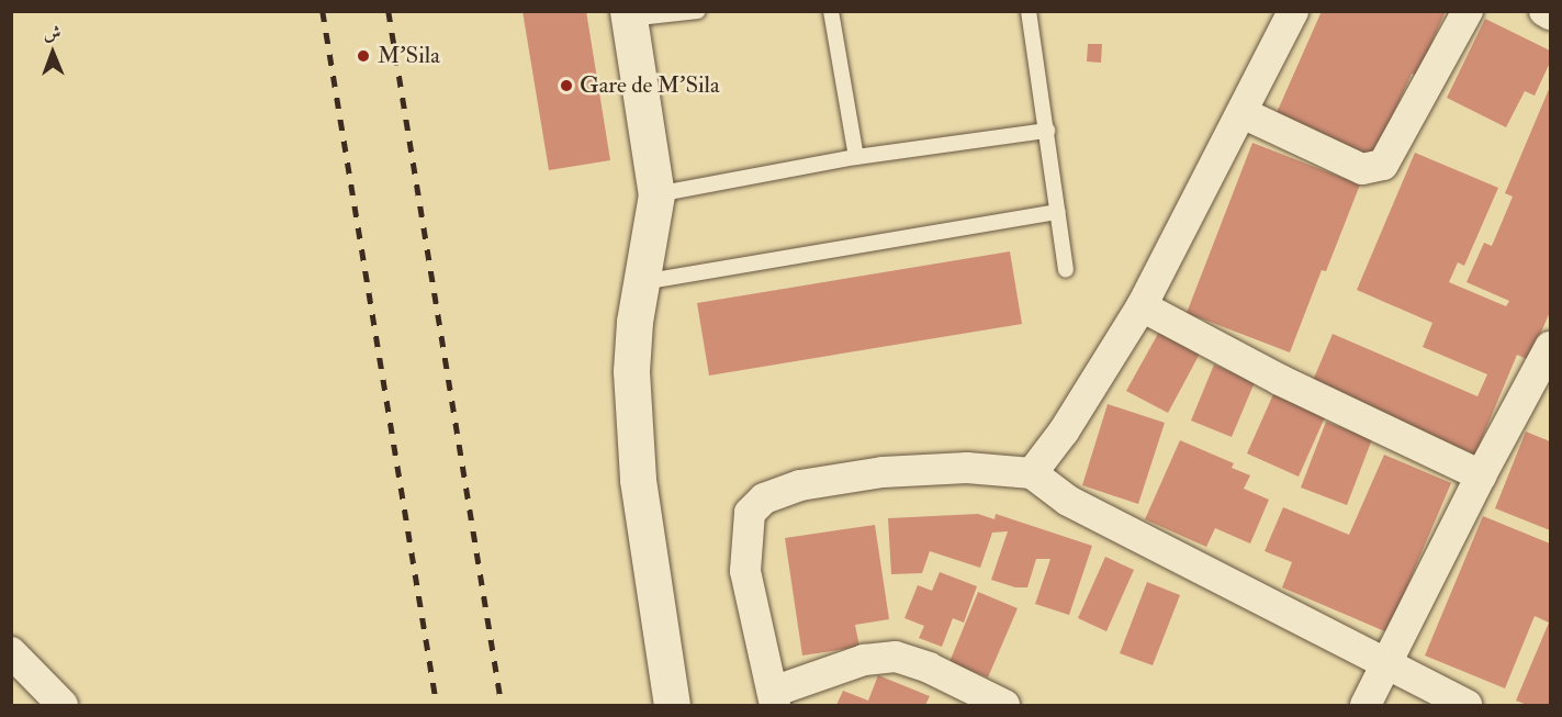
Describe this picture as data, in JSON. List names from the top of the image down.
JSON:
{
  "places": ["M'Sila", "Gare de M'Sila"],
  "north": "top"
}
